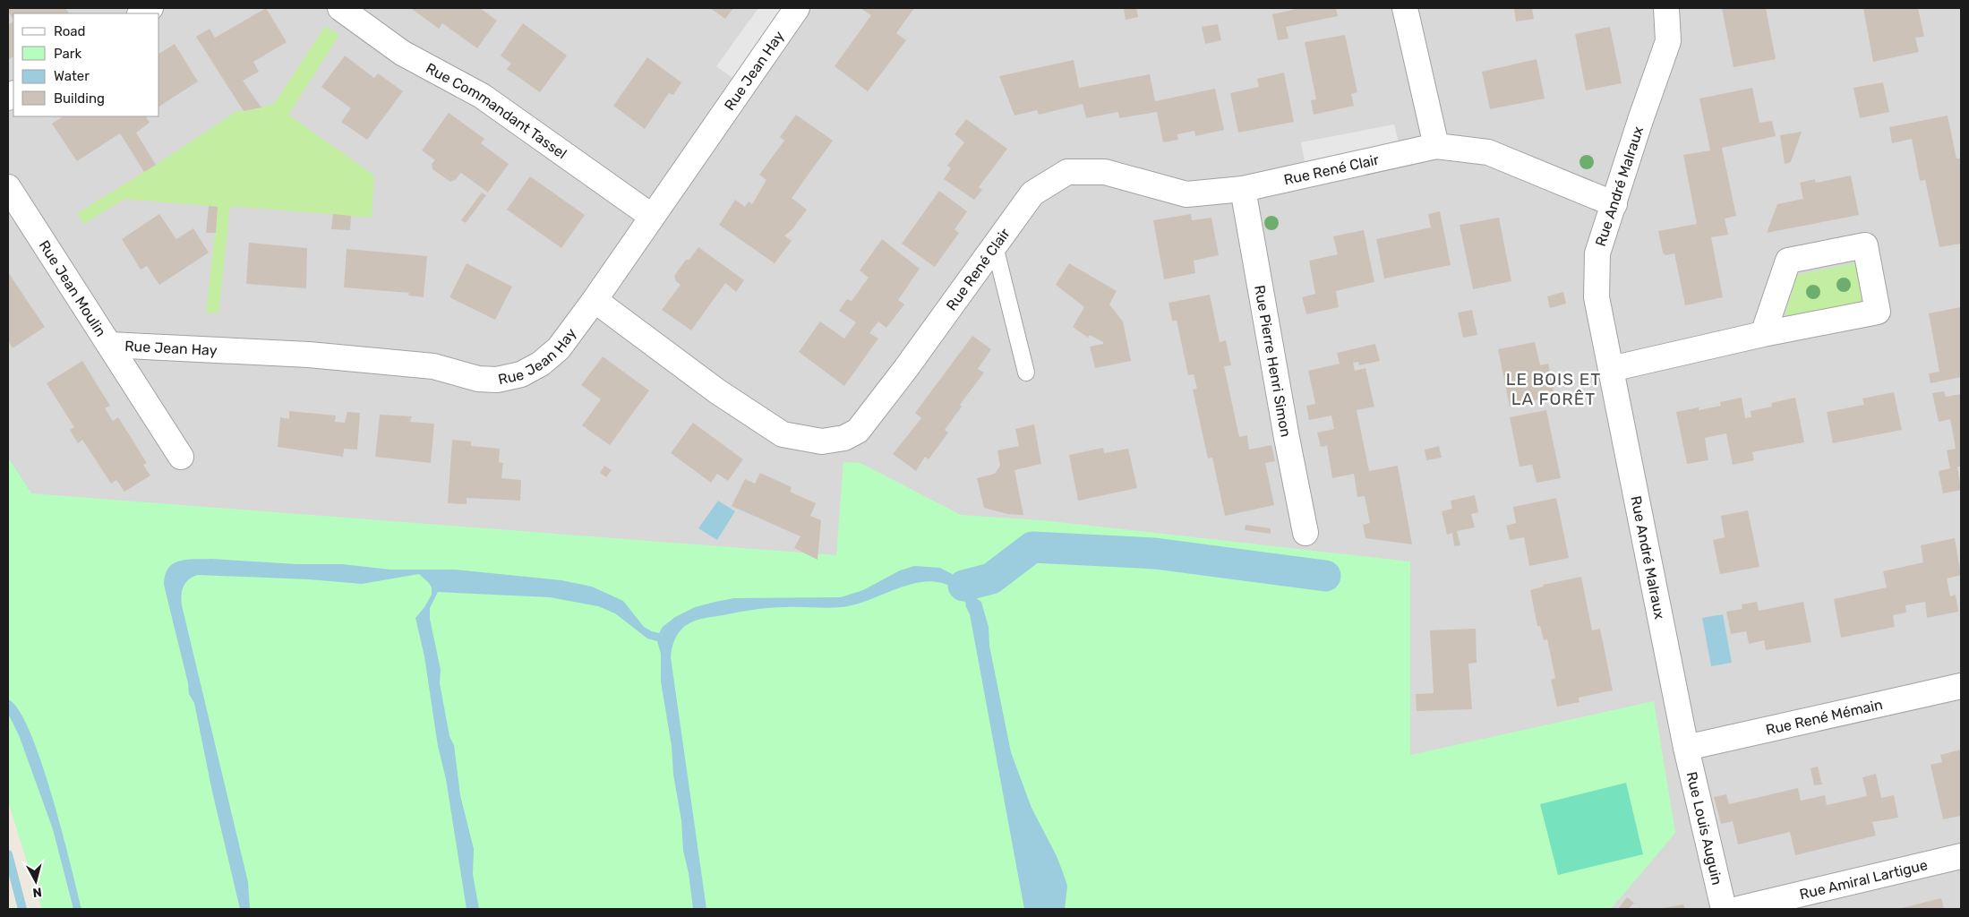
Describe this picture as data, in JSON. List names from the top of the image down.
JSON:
{
  "streets": {
    "street": [
      "Rue Jean Hay",
      "Rue Commandant Tassel",
      "Rue René Clair",
      "Rue André Malraux",
      "Rue Jean Moulin",
      "Rue Pierre Henri Simon",
      "Rue René Mémain",
      "Rue Louis Auguin",
      "Rue Amiral Lartigue"
    ]
  },
  "crossings": [
    ["Rue Jean Hay", "Rue Commandant Tassel"],
    ["Rue Jean Hay", "Rue René Clair"],
    ["Rue Jean Hay", "Rue Jean Moulin"],
    ["Rue René Clair", "Rue André Malraux"],
    ["Rue René Clair", "Rue Pierre Henri Simon"],
    ["Rue André Malraux", "Rue René Mémain"],
    ["Rue André Malraux", "Rue Louis Auguin"],
    ["Rue René Mémain", "Rue Louis Auguin"]
  ],
  "districts": ["LE BOIS ET LA FORÊT"],
  "legend": [
    "Road",
    "Park",
    "Water",
    "Building"
  ],
  "north": "bottom"
}
